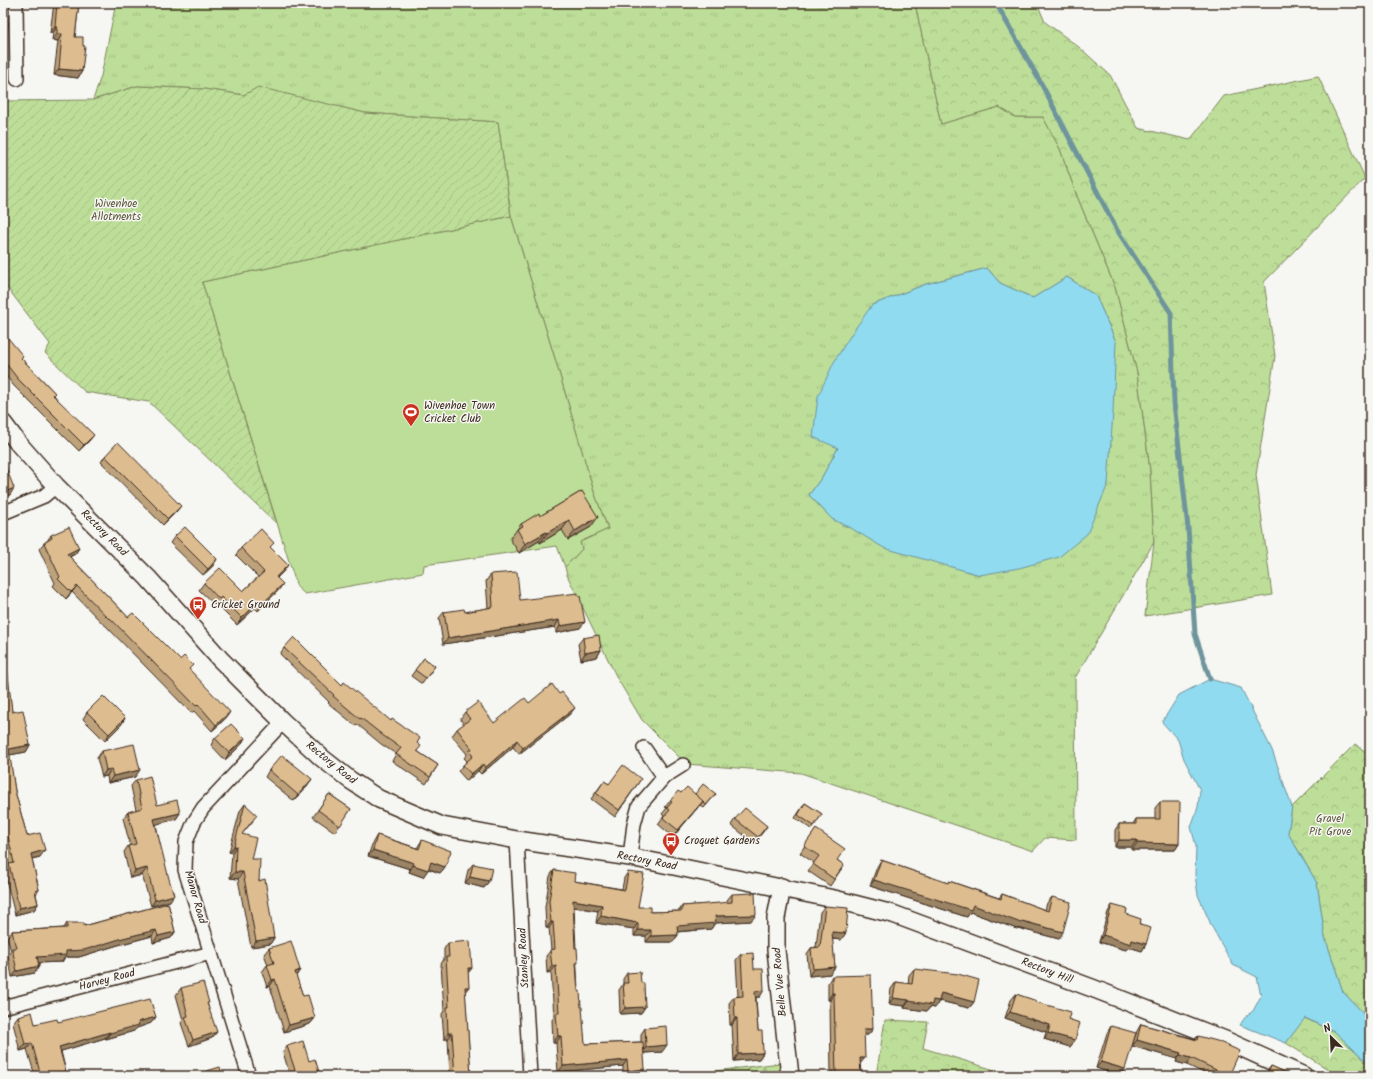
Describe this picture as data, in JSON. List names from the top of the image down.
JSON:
{
  "streets": {
    "street": [
      "Rectory Road",
      "Manor Road",
      "Stanley Road",
      "Rectory Hill",
      "Harvey Road",
      "Belle Vue Road"
    ]
  },
  "crossings": [
    ["Rectory Road", "Manor Road"],
    ["Rectory Road", "Stanley Road"],
    ["Rectory Road", "Rectory Hill"],
    ["Rectory Road", "Belle Vue Road"],
    ["Manor Road", "Harvey Road"],
    ["Rectory Hill", "Belle Vue Road"]
  ],
  "parks": ["Wivenhoe Allotments", "Gravel Pit Grove"],
  "places": {
    "sports": ["Wivenhoe Town Cricket Club"],
    "bus stop": ["Cricket Ground", "Croquet Gardens"]
  },
  "north": "top left"
}
